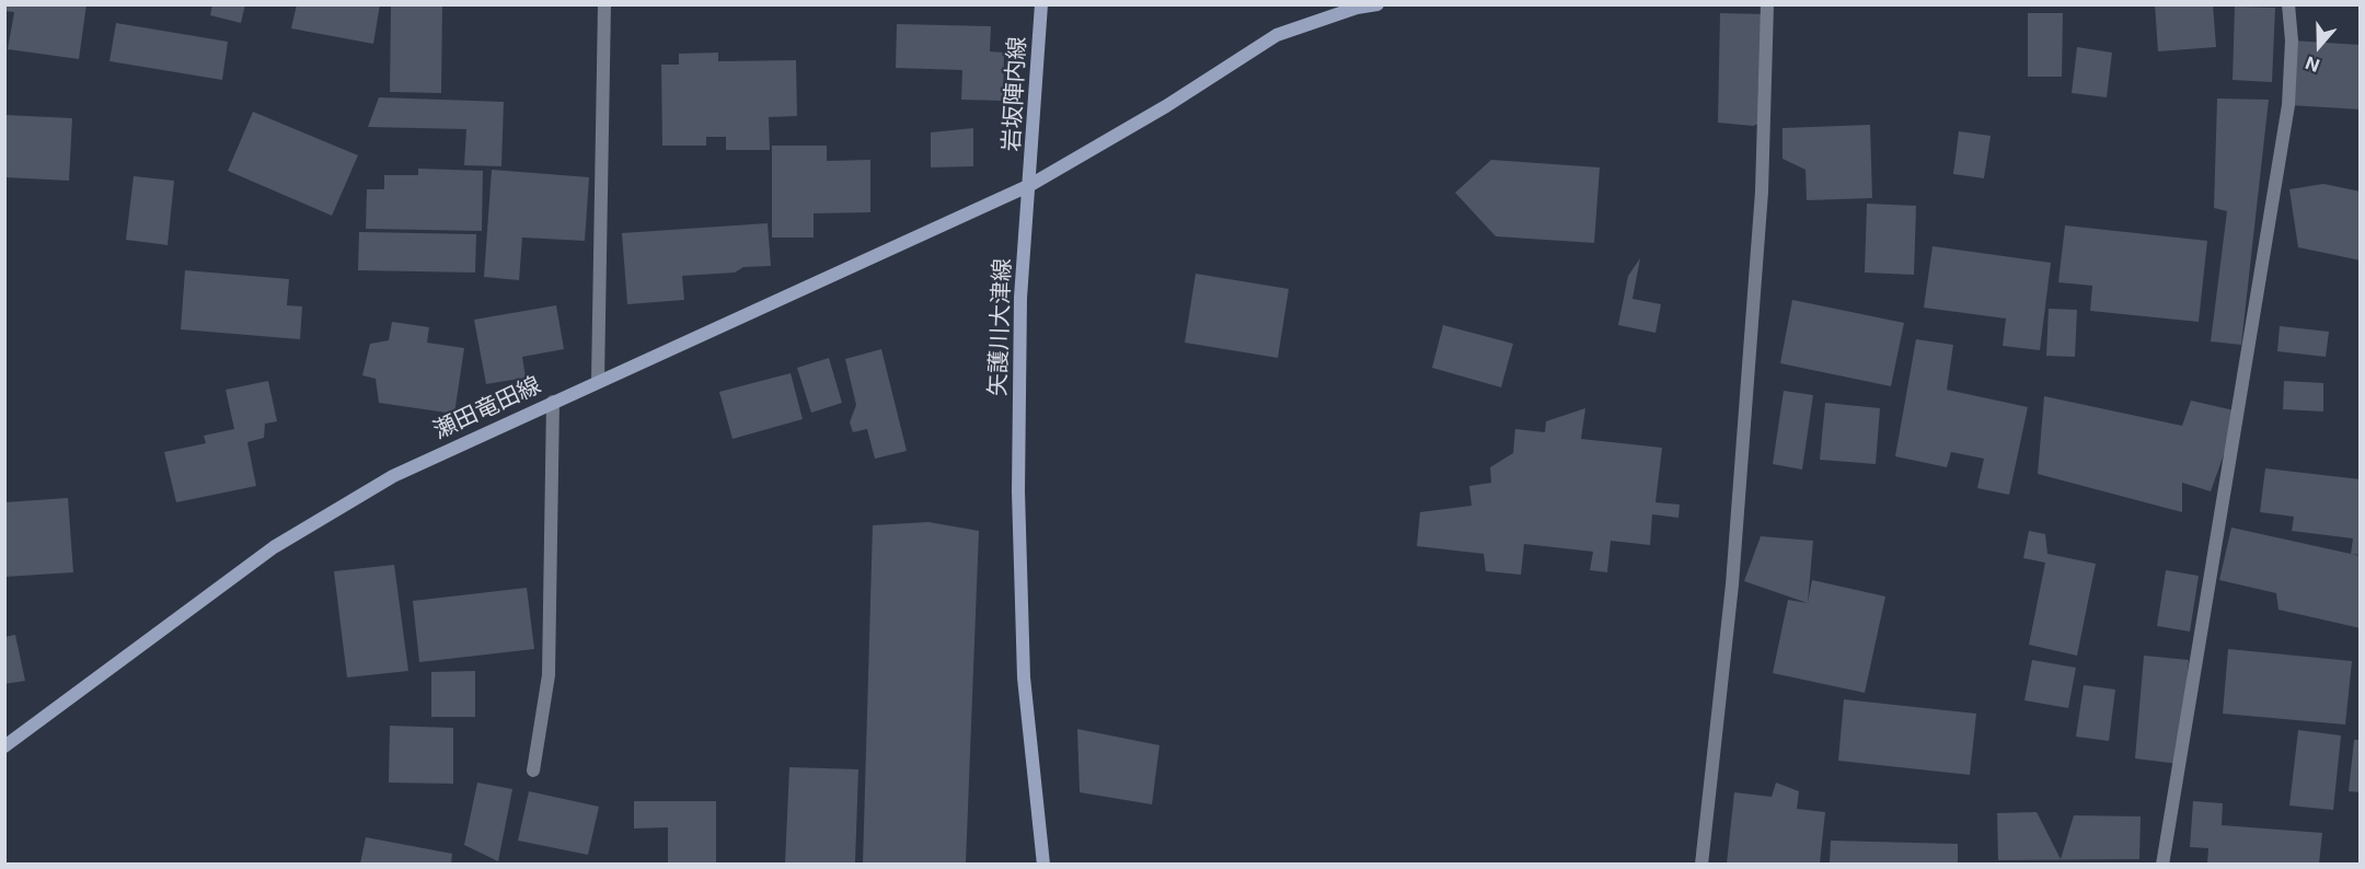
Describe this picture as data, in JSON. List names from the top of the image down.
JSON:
{
  "streets": {
    "main road": ["岩坂陣内線", "矢護川大津線", "瀬田竜田線"]
  },
  "crossings": [
    ["岩坂陣内線", "矢護川大津線"],
    ["岩坂陣内線", "瀬田竜田線"],
    ["矢護川大津線", "瀬田竜田線"]
  ],
  "north": "bottom"
}
